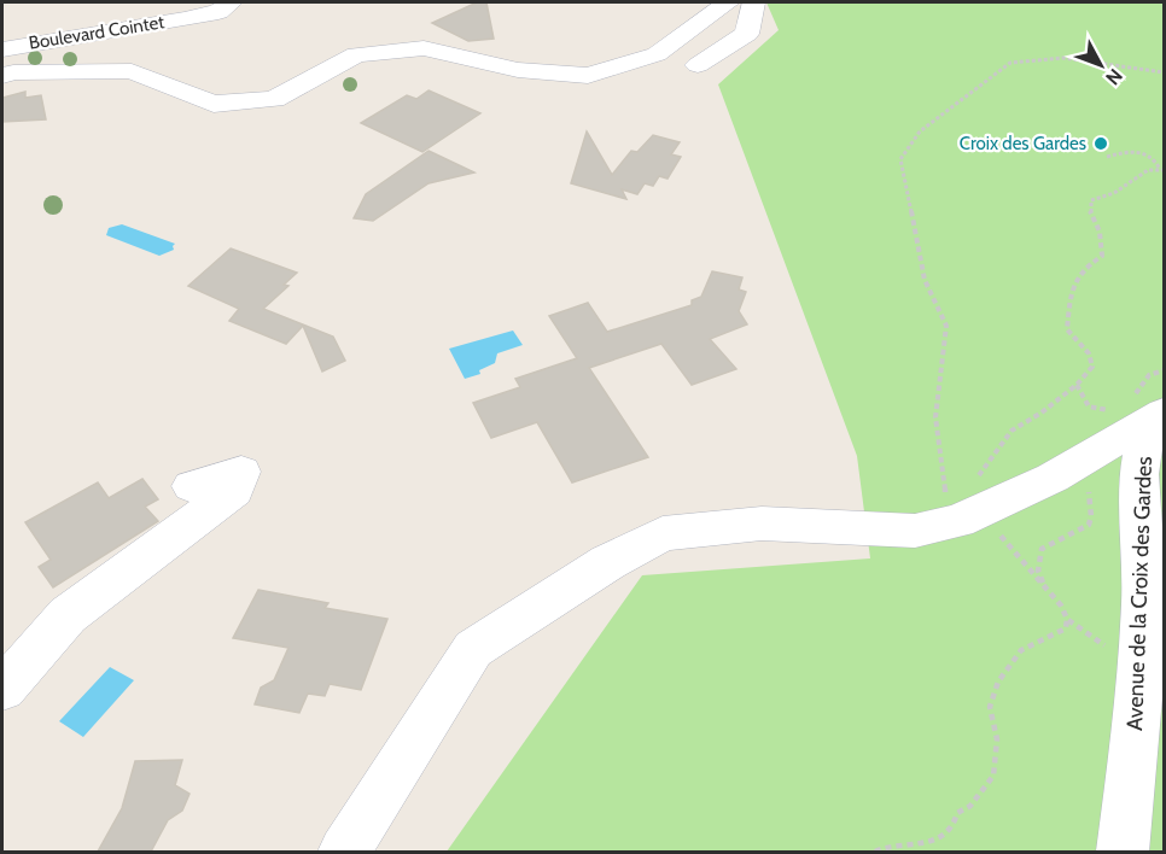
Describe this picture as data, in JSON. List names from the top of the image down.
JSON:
{
  "streets": {
    "street": ["Boulevard Cointet", "Avenue de la Croix des Gardes"]
  },
  "places": ["Croix des Gardes"],
  "north": "bottom right"
}
